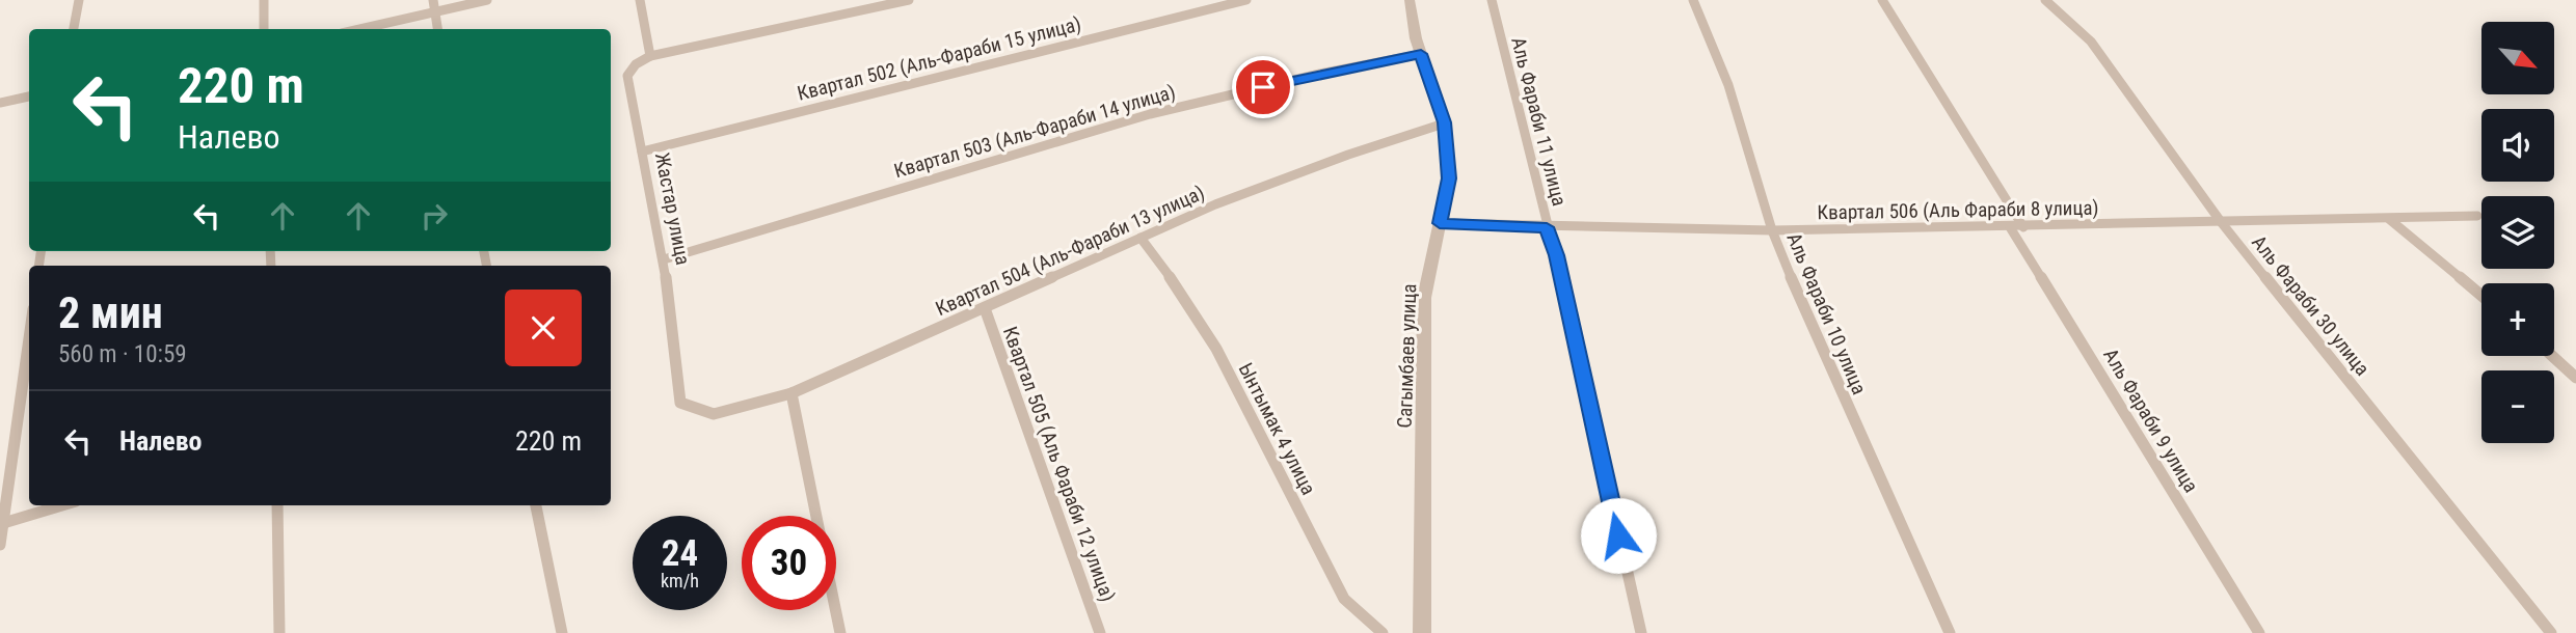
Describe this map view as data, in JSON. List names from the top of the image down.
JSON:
{
  "streets": {
    "street": [
      "Квартал 502 (Аль-Фараби 15 улица)",
      "Аль Фараби 11 улица",
      "Квартал 503 (Аль-Фараби 14 улица)",
      "Жастар улица",
      "Квартал 506 (Аль Фараби 8 улица)",
      "Квартал 504 (Аль-Фараби 13 улица)",
      "Аль Фараби 30 улица",
      "Аль Фараби 10 улица",
      "Сагымбаев улица",
      "Аль Фараби 9 улица",
      "Ынтымак 4 улица",
      "Квартал 505 (Аль Фараби 12 улица)"
    ]
  },
  "crossings": [
    ["Квартал 502 (Аль-Фараби 15 улица)", "Жастар улица"],
    ["Аль Фараби 11 улица", "Квартал 506 (Аль Фараби 8 улица)"],
    ["Квартал 503 (Аль-Фараби 14 улица)", "Жастар улица"],
    ["Квартал 503 (Аль-Фараби 14 улица)", "Сагымбаев улица"],
    ["Жастар улица", "Квартал 504 (Аль-Фараби 13 улица)"],
    ["Квартал 506 (Аль Фараби 8 улица)", "Аль Фараби 30 улица"],
    ["Квартал 506 (Аль Фараби 8 улица)", "Аль Фараби 10 улица"],
    ["Квартал 506 (Аль Фараби 8 улица)", "Сагымбаев улица"],
    ["Квартал 506 (Аль Фараби 8 улица)", "Аль Фараби 9 улица"],
    ["Квартал 504 (Аль-Фараби 13 улица)", "Сагымбаев улица"],
    ["Квартал 504 (Аль-Фараби 13 улица)", "Ынтымак 4 улица"],
    ["Квартал 504 (Аль-Фараби 13 улица)", "Квартал 505 (Аль Фараби 12 улица)"]
  ],
  "north": "bottom right",
  "page": {
    "map_buttons": ["+", "−"],
    "turn": ["220 m", "Налево"],
    "heading": ["2 мин", "560 m · 10:59"],
    "list": [
      {
        "name": "Налево",
        "value": "220 m"
      }
    ],
    "speed": "24 km/h",
    "limit": "30"
  }
}
